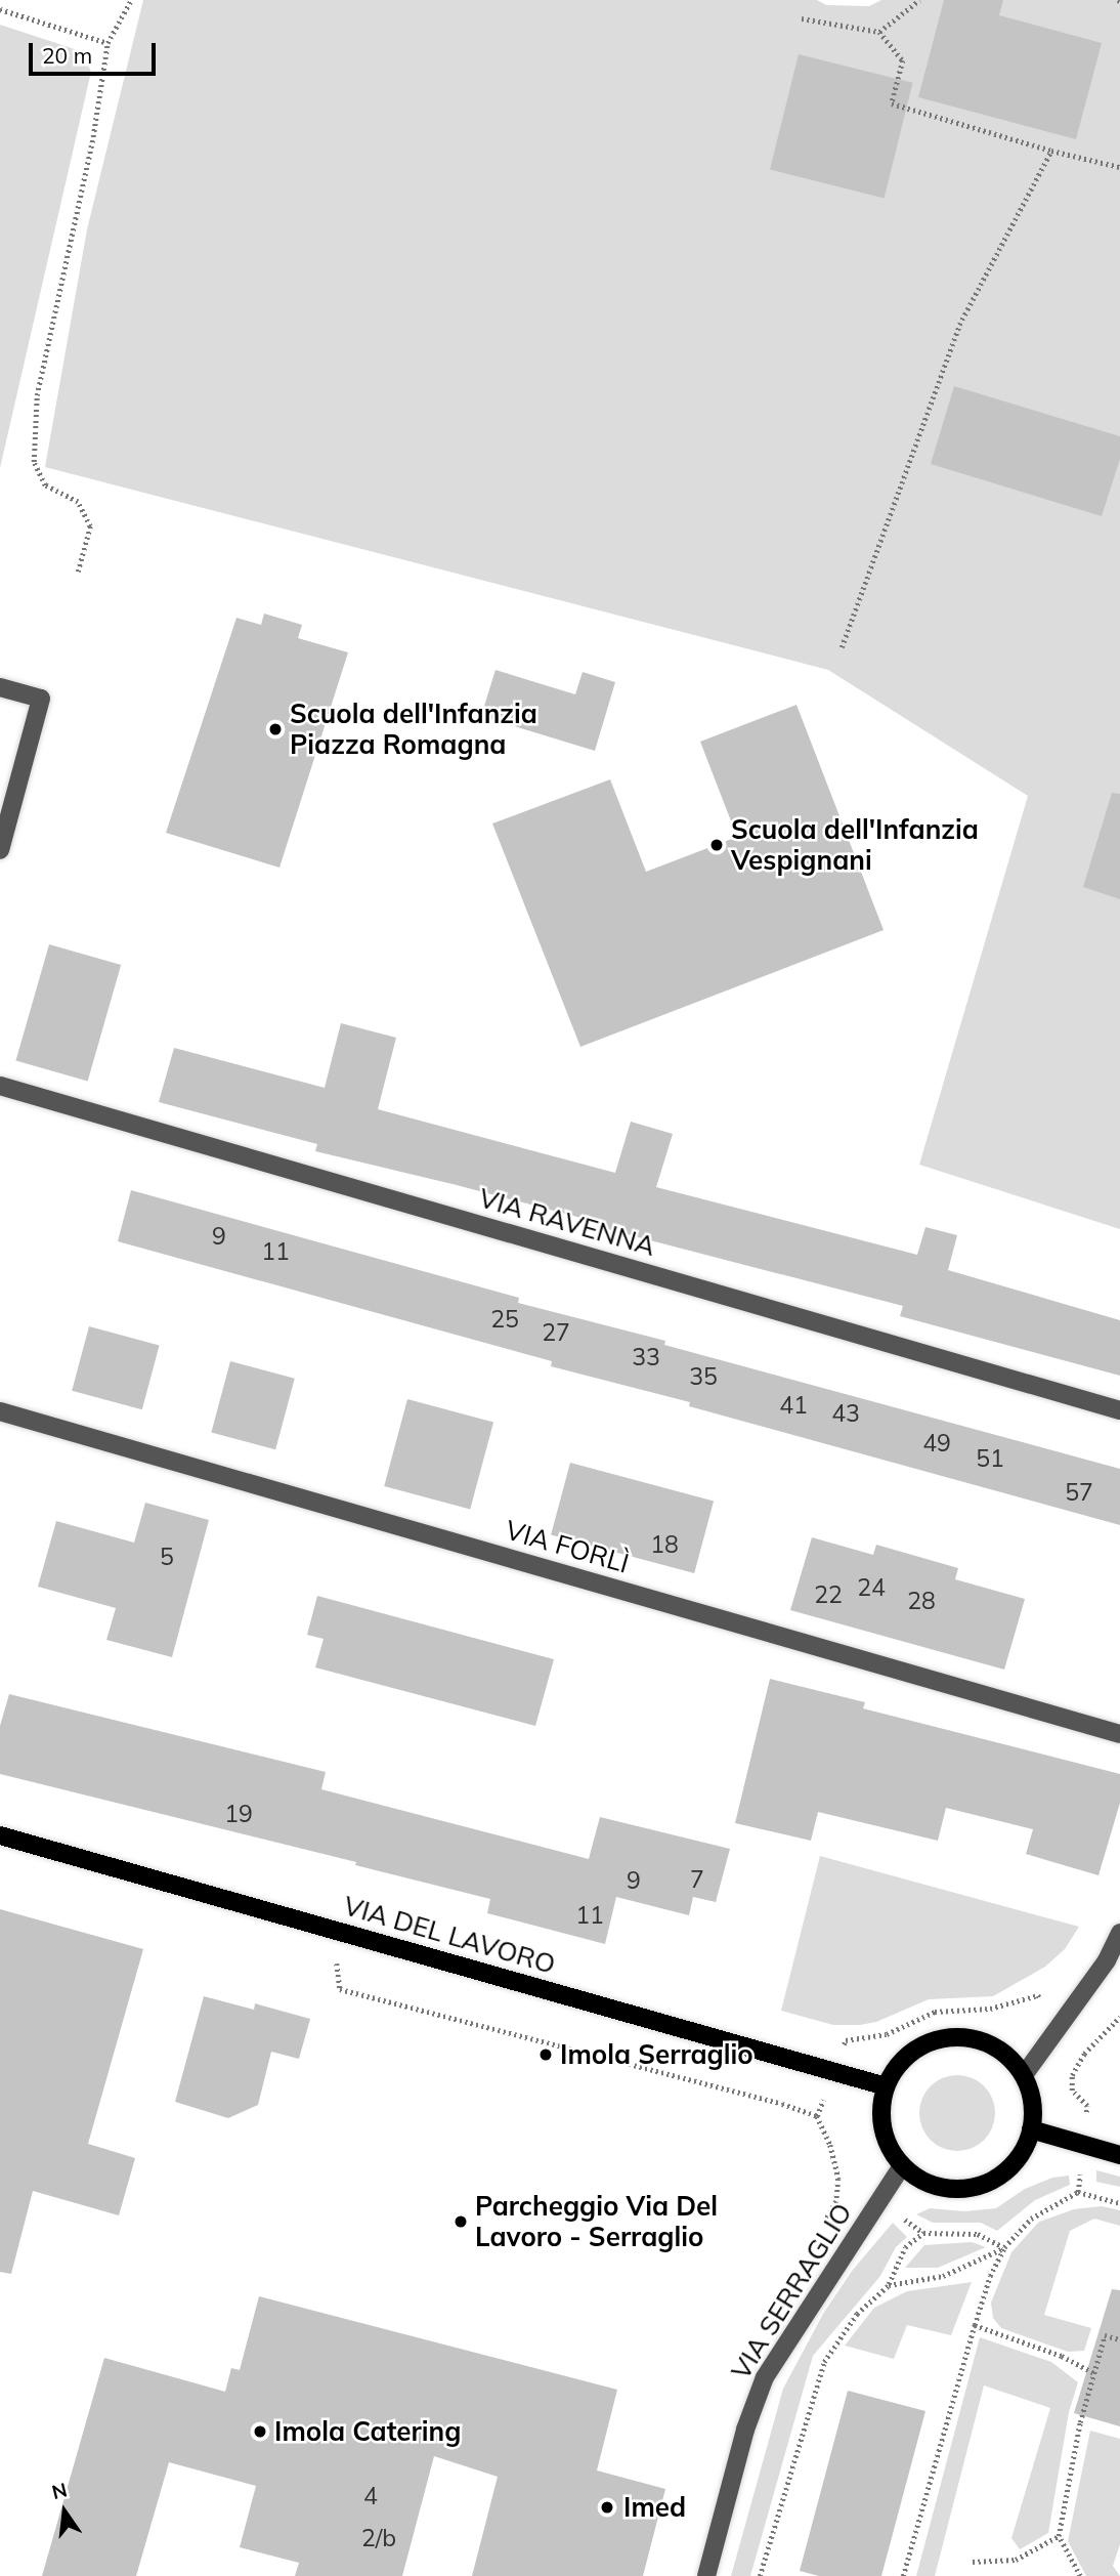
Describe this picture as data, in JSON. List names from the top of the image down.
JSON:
{
  "streets": {
    "main road": ["VIA DEL LAVORO"],
    "street": ["VIA RAVENNA", "VIA FORLÌ", "VIA SERRAGLIO"]
  },
  "crossings": [
    ["VIA DEL LAVORO", "VIA SERRAGLIO"]
  ],
  "places": [
    "Scuola dell'Infanzia Piazza Romagna",
    "Scuola dell'Infanzia Vespignani",
    "Imola Serraglio",
    "Parcheggio Via Del Lavoro - Serraglio",
    "Imola Catering",
    "Imed"
  ],
  "house_numbers": [
    "9",
    "11",
    "25",
    "27",
    "33",
    "35",
    "41",
    "43",
    "49",
    "51",
    "57",
    "18",
    "5",
    "24",
    "22",
    "28",
    "19",
    "7",
    "9",
    "11",
    "4",
    "2/b"
  ],
  "scale_bar": "20 m",
  "north": "top"
}
